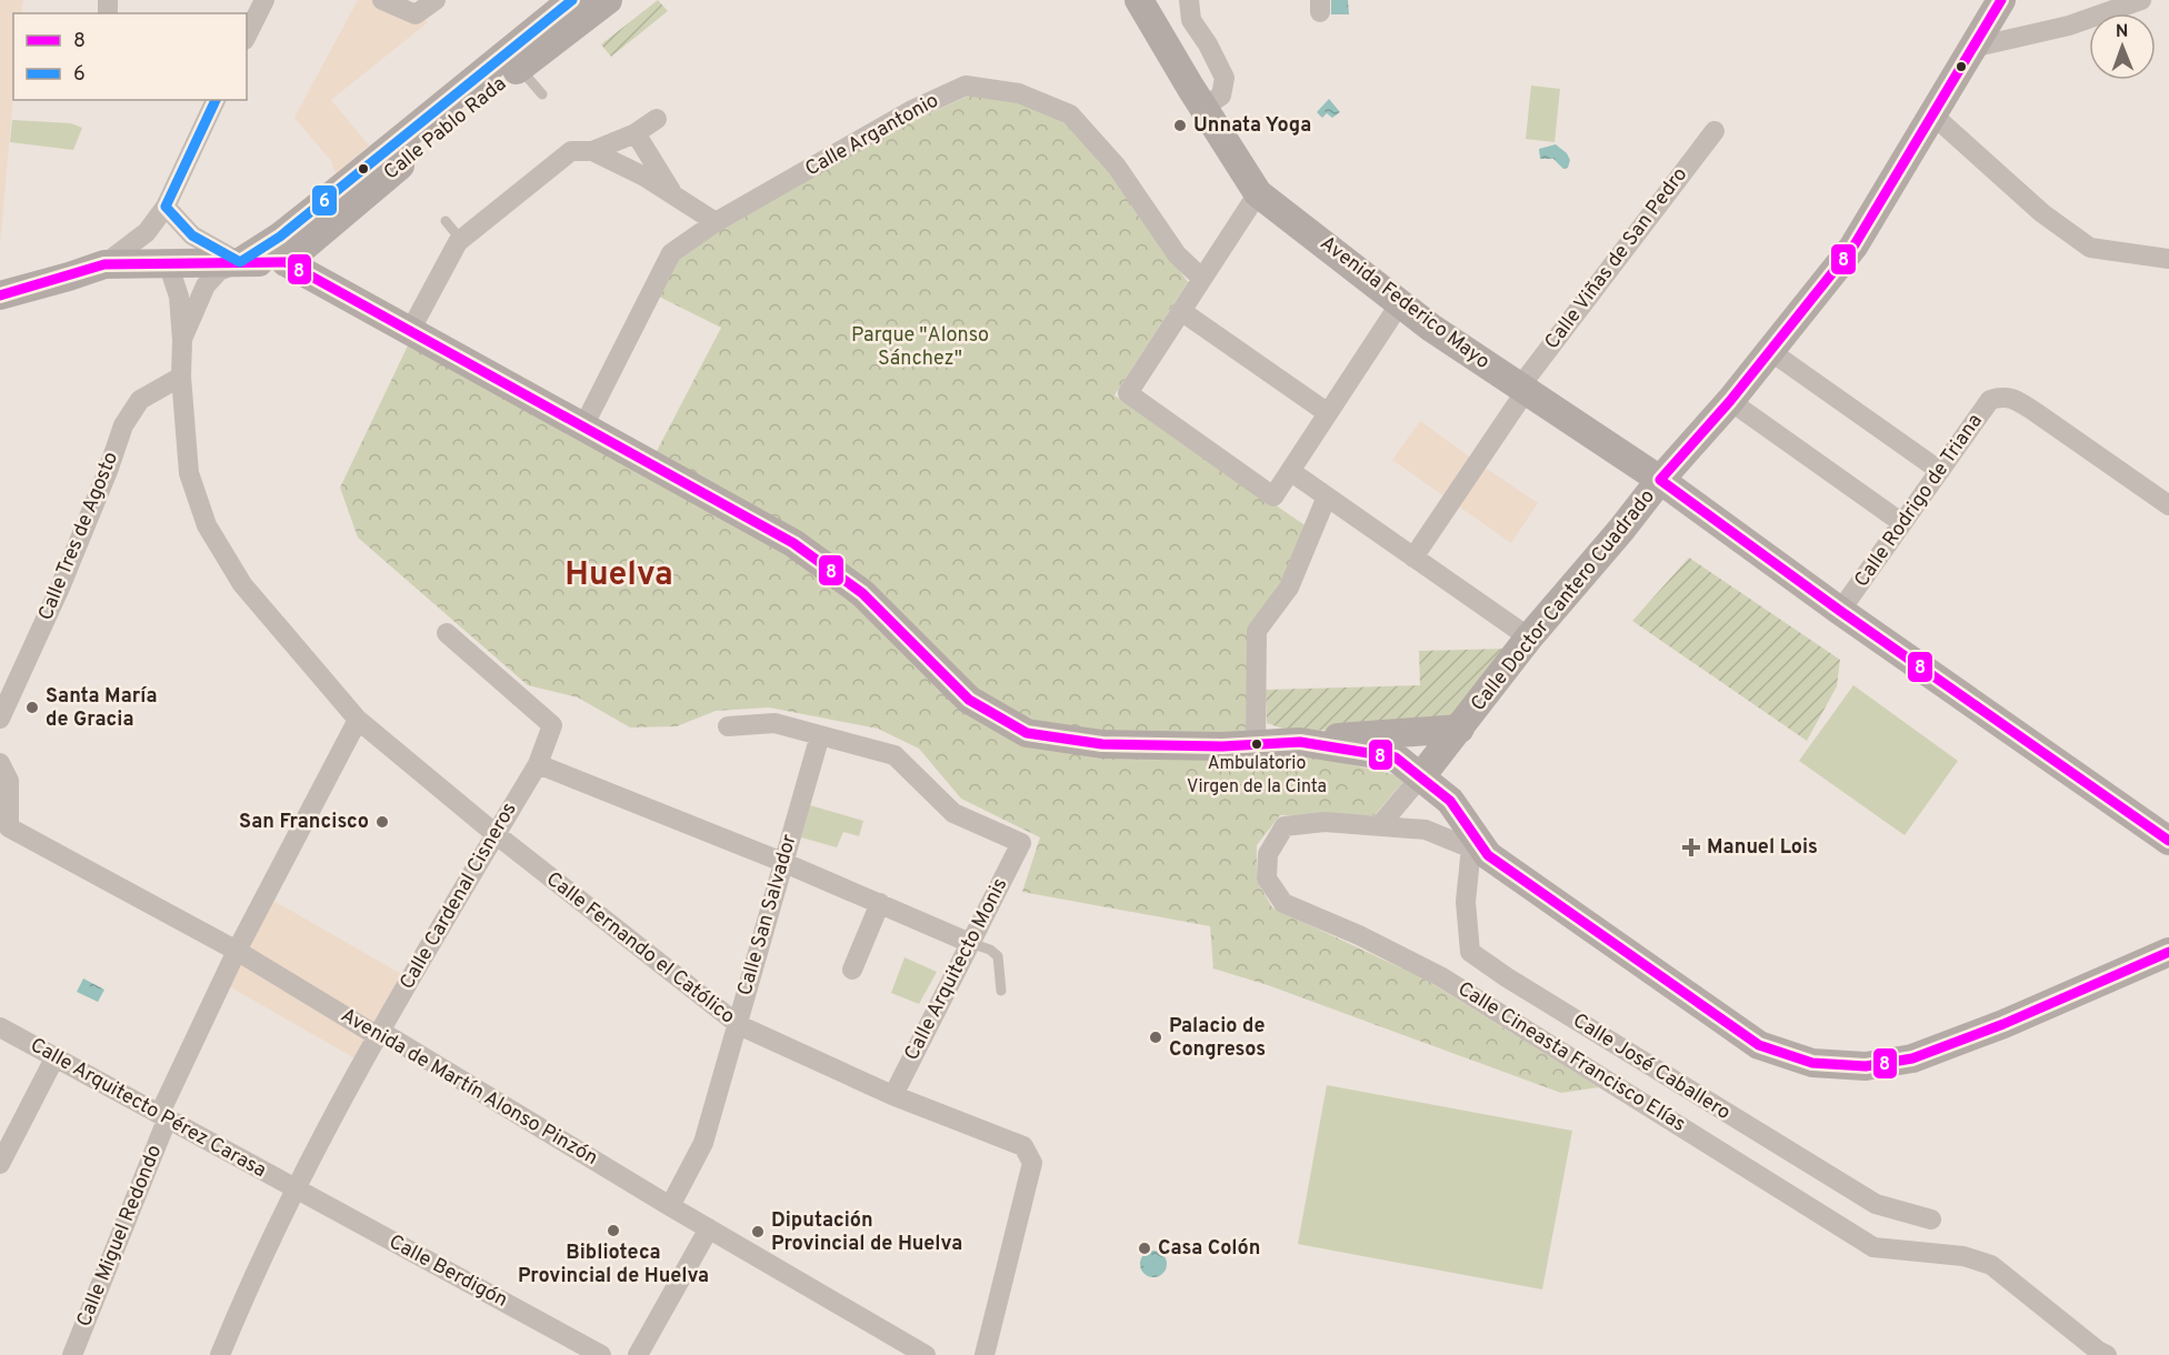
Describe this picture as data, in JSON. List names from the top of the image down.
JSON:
{
  "streets": {
    "street": [
      "Calle Pablo Rada",
      "Calle Argantonio",
      "Calle Viñas de San Pedro",
      "Avenida Federico Mayo",
      "Calle Rodrigo de Triana",
      "Calle Tres de Agosto",
      "Calle Doctor Cantero Cuadrado",
      "Calle Cardenal Cisneros",
      "Calle San Salvador",
      "Calle Fernando el Católico",
      "Calle Arquitecto Monis",
      "Calle Cineasta Francisco Elías",
      "Calle José Caballero",
      "Avenida de Martín Alonso Pinzón",
      "Calle Arquitecto Pérez Carasa",
      "Calle Miguel Redondo",
      "Calle Berdigón"
    ]
  },
  "crossings": [
    ["Calle Viñas de San Pedro", "Avenida Federico Mayo"],
    ["Avenida Federico Mayo", "Calle Rodrigo de Triana"],
    ["Avenida Federico Mayo", "Calle Doctor Cantero Cuadrado"],
    ["Calle Tres de Agosto", "Calle Fernando el Católico"],
    ["Calle Cardenal Cisneros", "Calle Fernando el Católico"],
    ["Calle Cardenal Cisneros", "Avenida de Martín Alonso Pinzón"],
    ["Calle Cardenal Cisneros", "Calle Arquitecto Pérez Carasa"],
    ["Calle Cardenal Cisneros", "Calle Berdigón"],
    ["Calle San Salvador", "Calle Fernando el Católico"],
    ["Calle San Salvador", "Calle Arquitecto Monis"],
    ["Calle San Salvador", "Avenida de Martín Alonso Pinzón"],
    ["Calle Fernando el Católico", "Calle Arquitecto Monis"],
    ["Calle Fernando el Católico", "Calle Miguel Redondo"],
    ["Calle Cineasta Francisco Elías", "Calle José Caballero"],
    ["Avenida de Martín Alonso Pinzón", "Calle Miguel Redondo"],
    ["Calle Arquitecto Pérez Carasa", "Calle Miguel Redondo"],
    ["Calle Arquitecto Pérez Carasa", "Calle Berdigón"]
  ],
  "districts": ["Huelva"],
  "parks": ["Parque \"Alonso Sánchez\""],
  "places": {
    "other": [
      "Unnata Yoga",
      "Santa María de Gracia",
      "Ambulatorio Virgen de la Cinta",
      "San Francisco",
      "Palacio de Congresos",
      "Biblioteca Provincial de Huelva",
      "Diputación Provincial de Huelva",
      "Casa Colón"
    ],
    "health": ["Manuel Lois"]
  },
  "lines": ["transit line 8", "transit line 6"],
  "legend": ["8", "6"],
  "north": "top"
}
